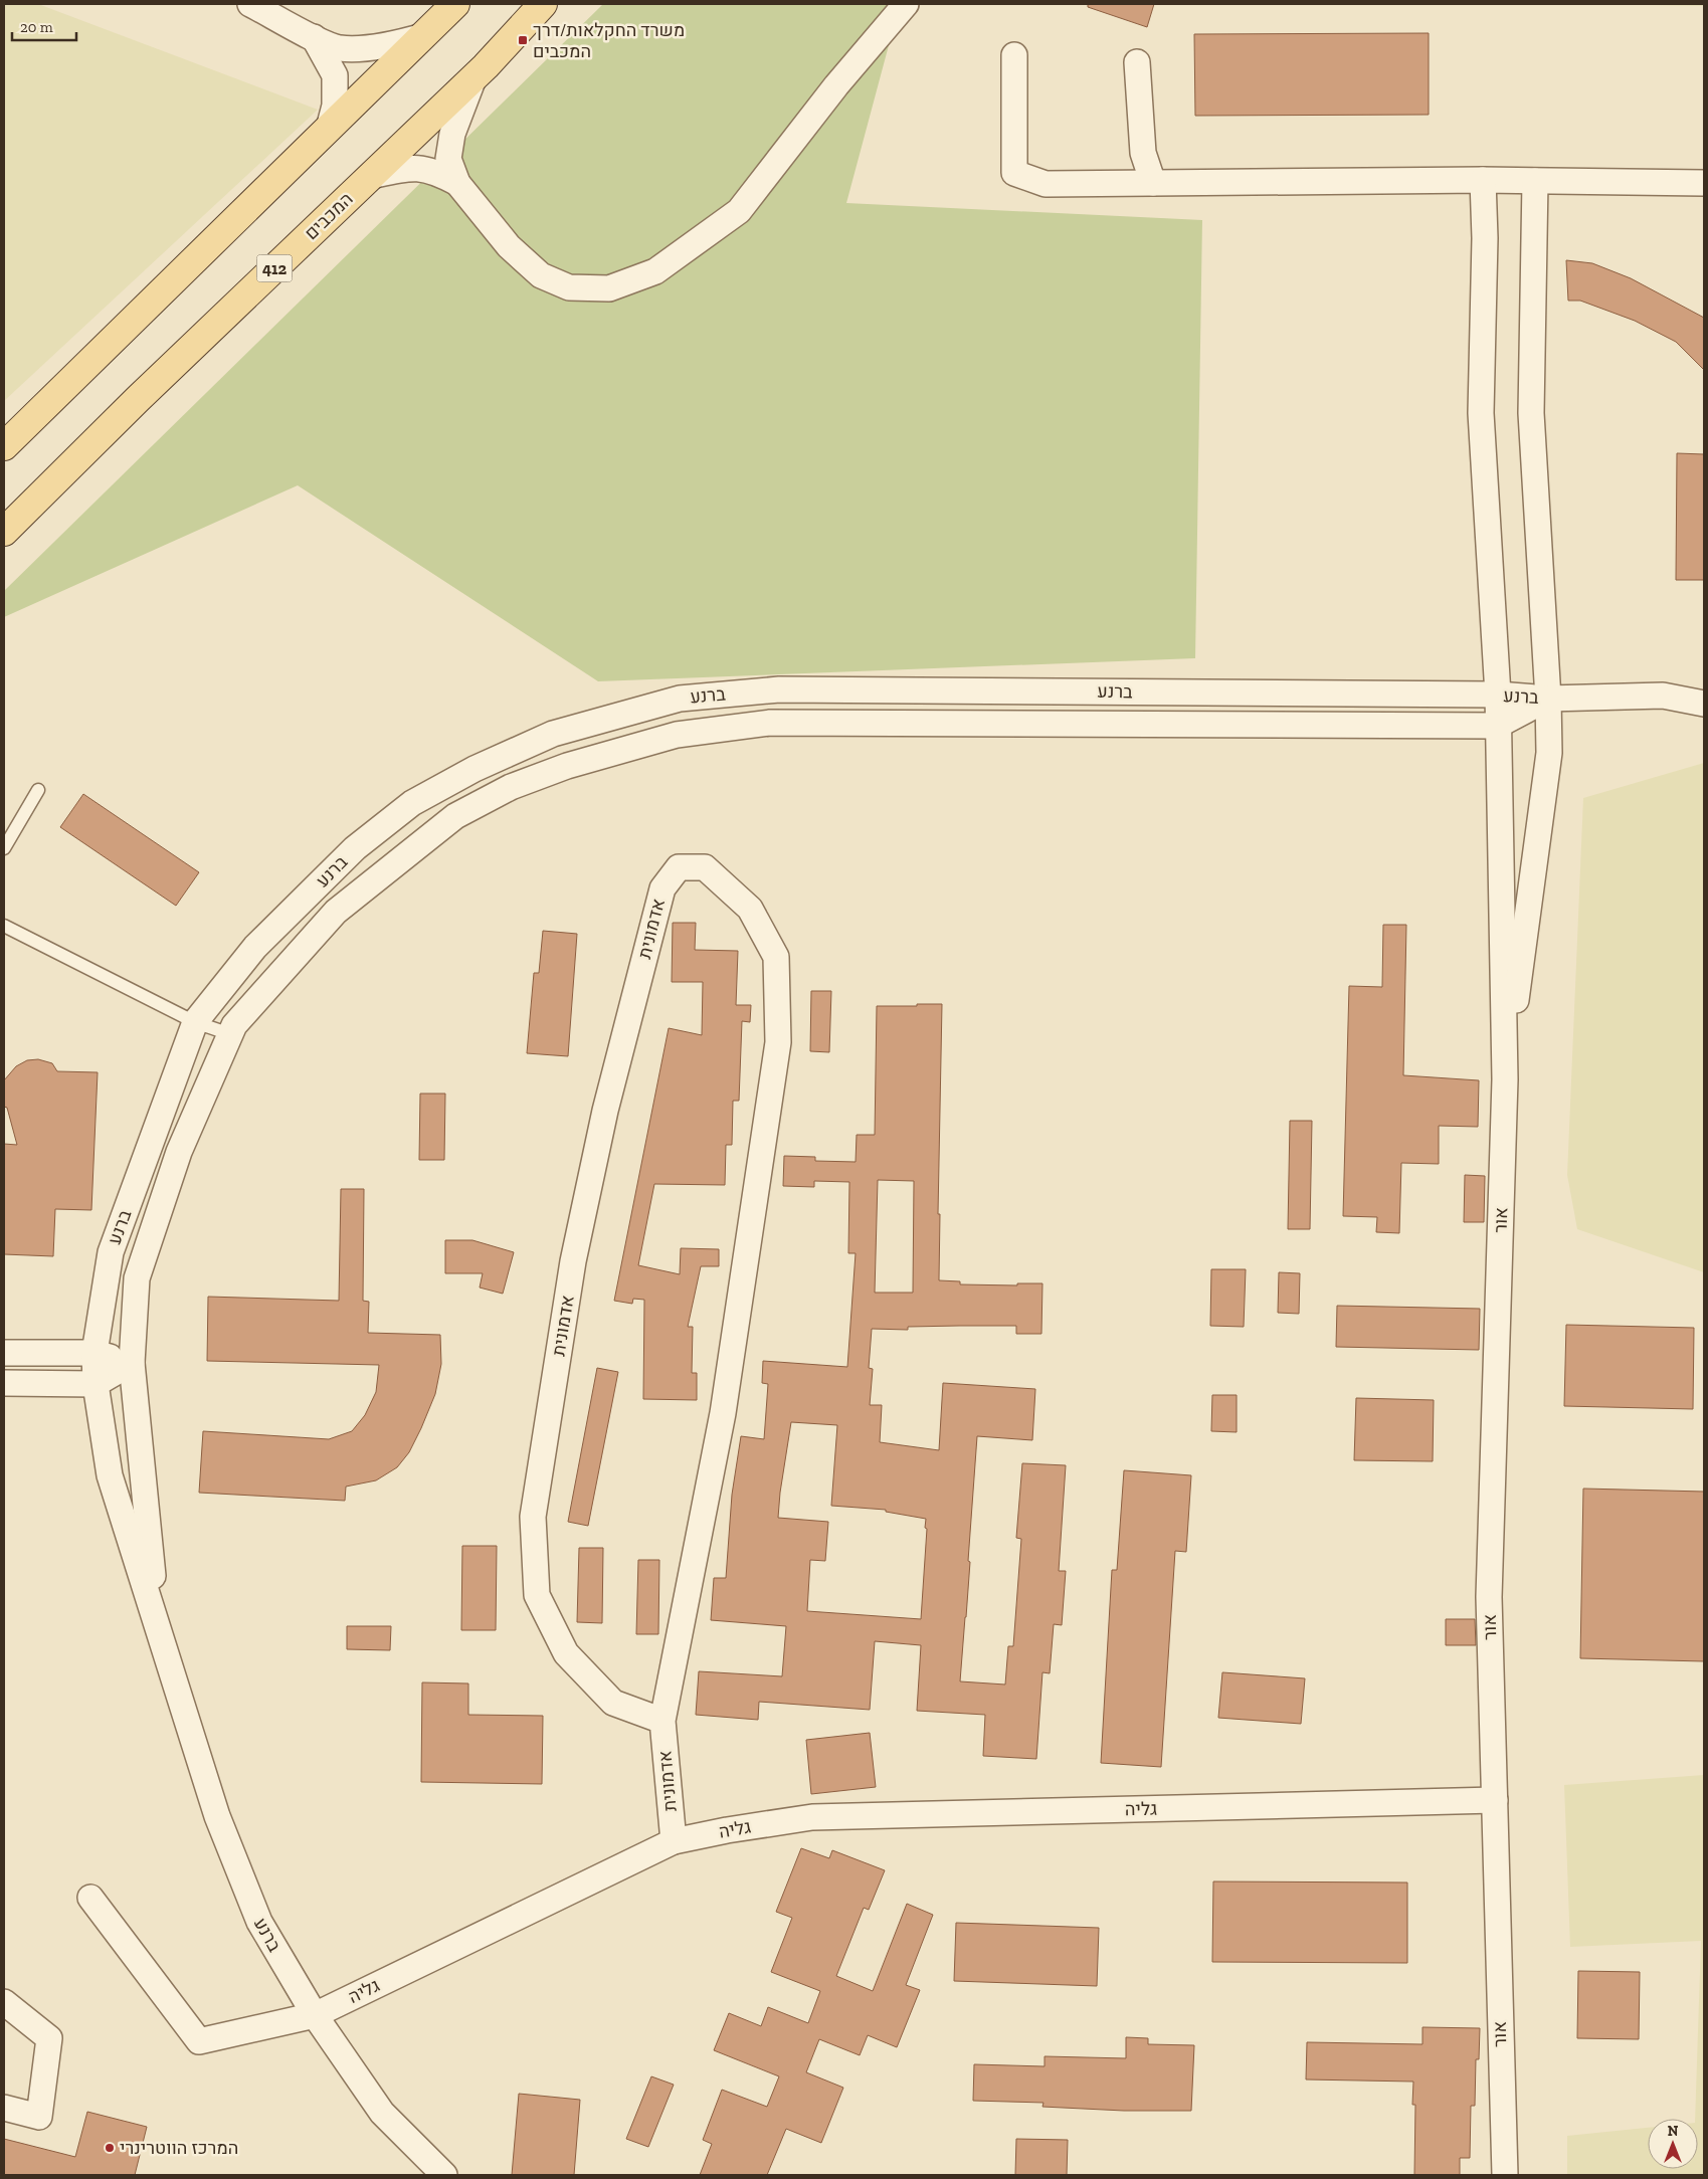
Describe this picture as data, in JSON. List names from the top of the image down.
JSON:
{
  "streets": {
    "main road": ["המכבים", "412"],
    "street": [
      "ברנע",
      "אדמונית",
      "אור",
      "גליה"
    ]
  },
  "crossings": [
    ["ברנע", "גליה"],
    ["אדמונית", "גליה"],
    ["אור", "גליה"]
  ],
  "places": {
    "transit": ["משרד החקלאות/דרך המכבים"],
    "other": ["המרכז הווטרינרי"]
  },
  "scale_bar": "20 m",
  "north": "top"
}
